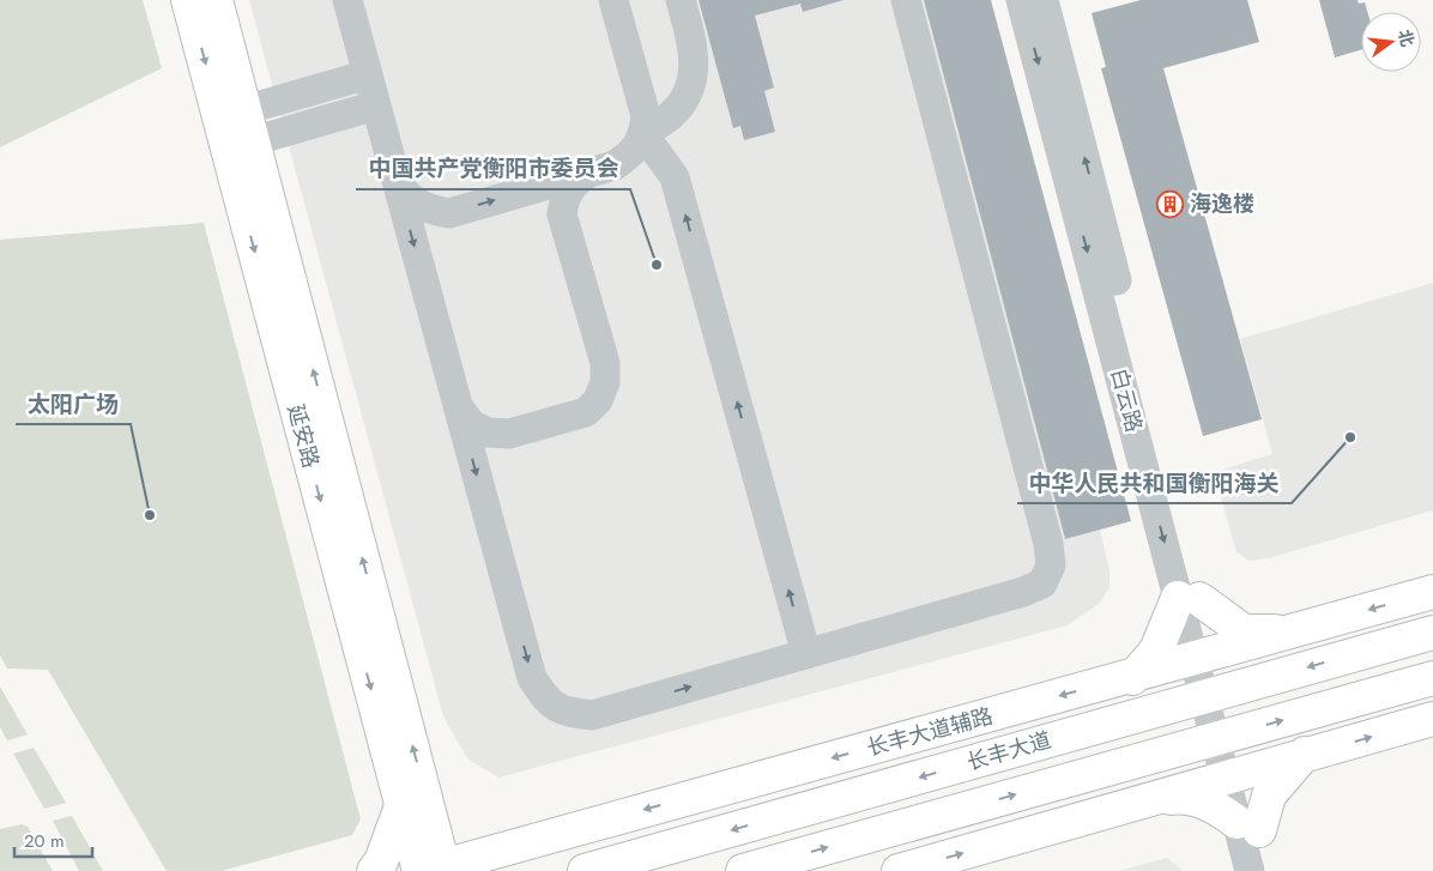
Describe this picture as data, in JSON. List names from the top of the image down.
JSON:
{
  "streets": {
    "main road": ["延安路", "长丰大道辅路", "长丰大道"],
    "street": ["白云路"]
  },
  "crossings": [
    ["白云路", "长丰大道辅路"],
    ["白云路", "长丰大道"],
    ["延安路", "长丰大道辅路"]
  ],
  "places": {
    "building": ["海逸楼"],
    "other": ["中国共产党衡阳市委员会", "中华人民共和国衡阳海关", "太阳广场"]
  },
  "scale_bar": "20 m",
  "north": "right"
}
